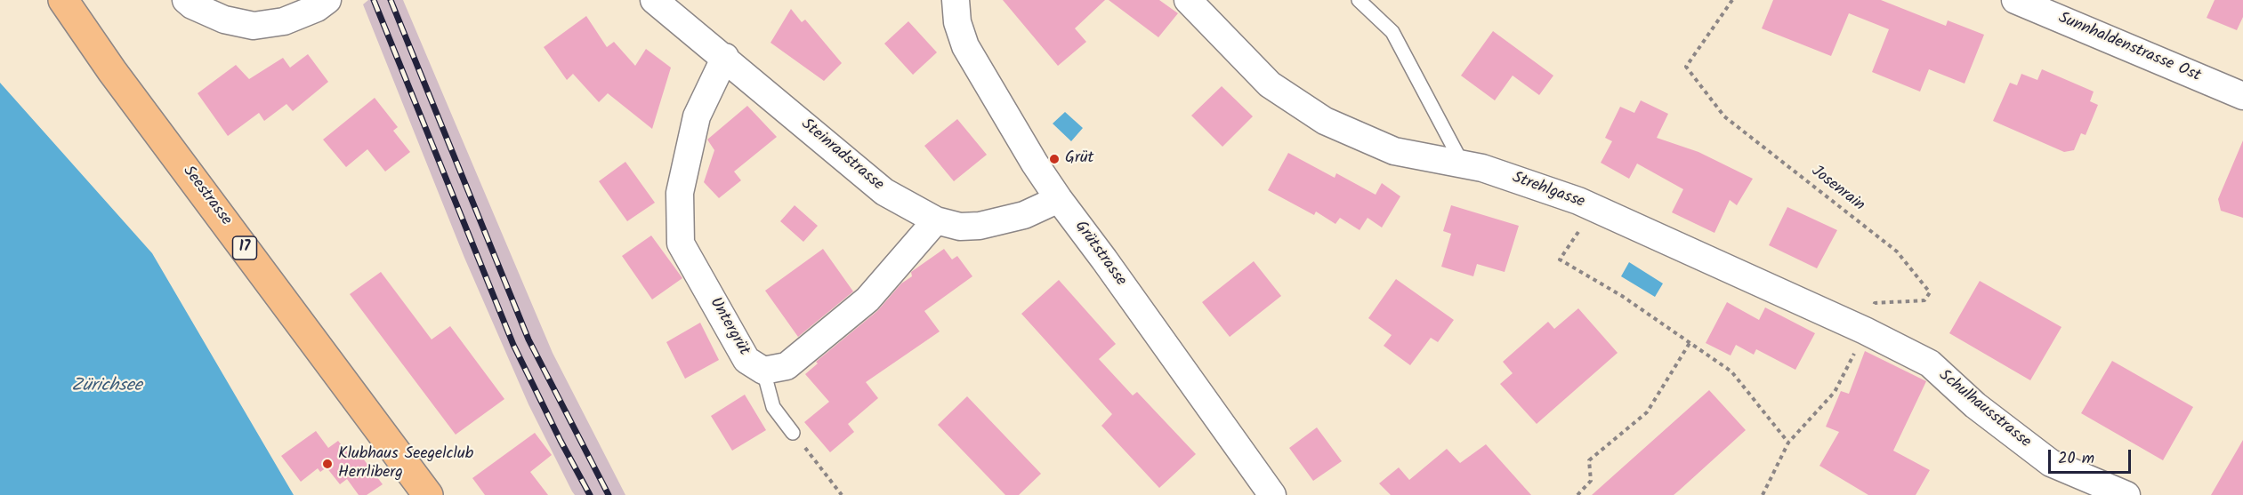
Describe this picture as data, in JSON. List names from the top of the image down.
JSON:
{
  "streets": {
    "main road": ["Seestrasse", "17"],
    "street": [
      "Sunnhaldenstrasse Ost",
      "Steinradstrasse",
      "Strehlgasse",
      "Grütstrasse",
      "Untergrüt",
      "Schulhausstrasse"
    ],
    "path": ["Josenrain"]
  },
  "crossings": [
    ["Steinradstrasse", "Grütstrasse"],
    ["Steinradstrasse", "Untergrüt"],
    ["Strehlgasse", "Schulhausstrasse"]
  ],
  "water": ["Zürichsee"],
  "places": ["Grüt", "Klubhaus Seegelclub Herrliberg"],
  "scale_bar": "20 m"
}
